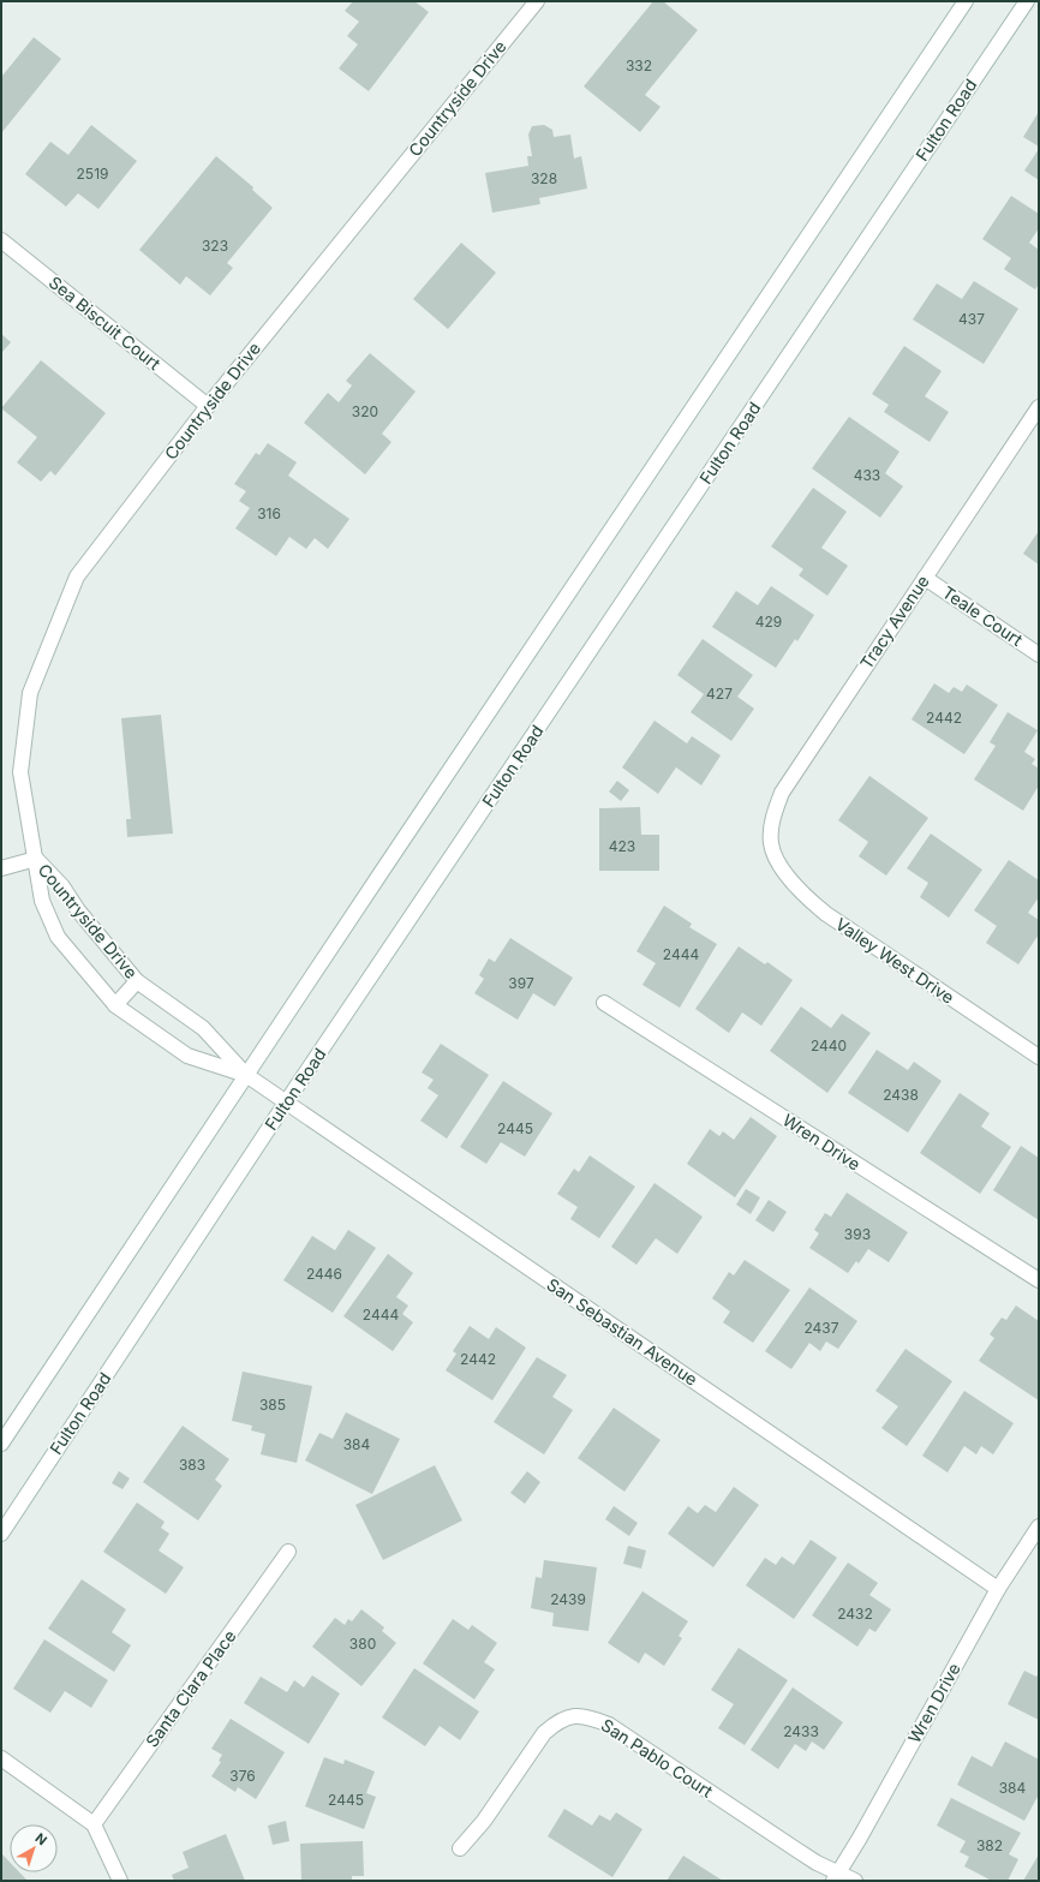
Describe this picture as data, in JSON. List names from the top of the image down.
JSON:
{
  "streets": {
    "street": [
      "Countryside Drive",
      "Fulton Road",
      "Sea Biscuit Court",
      "Teale Court",
      "Tracy Avenue",
      "Valley West Drive",
      "Wren Drive",
      "San Sebastian Avenue",
      "Santa Clara Place",
      "San Pablo Court"
    ]
  },
  "crossings": [
    ["Countryside Drive", "Sea Biscuit Court"],
    ["Countryside Drive", "San Sebastian Avenue"],
    ["Fulton Road", "San Sebastian Avenue"],
    ["Teale Court", "Tracy Avenue"],
    ["Tracy Avenue", "Valley West Drive"],
    ["Wren Drive", "San Sebastian Avenue"],
    ["Wren Drive", "San Pablo Court"]
  ],
  "house_numbers": [
    "332",
    "2519",
    "328",
    "323",
    "437",
    "320",
    "433",
    "316",
    "429",
    "427",
    "2442",
    "423",
    "2444",
    "397",
    "2440",
    "2438",
    "2445",
    "393",
    "2446",
    "2444",
    "2437",
    "2442",
    "385",
    "384",
    "383",
    "2439",
    "2432",
    "380",
    "2433",
    "376",
    "384",
    "2445",
    "382"
  ],
  "north": "top right"
}
